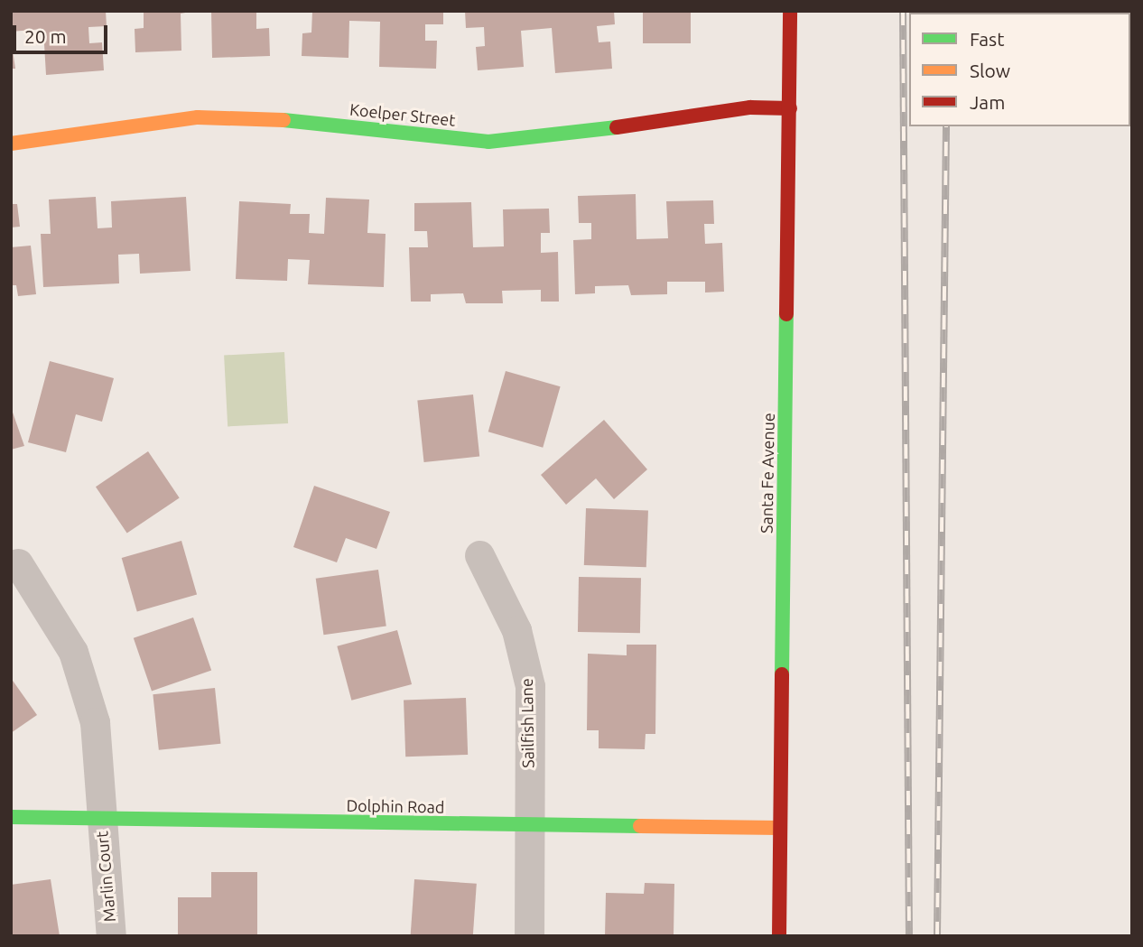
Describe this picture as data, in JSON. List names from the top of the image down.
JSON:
{
  "streets": {
    "street": [
      "Koelper Street",
      "Santa Fe Avenue",
      "Sailfish Lane",
      "Dolphin Road",
      "Marlin Court"
    ]
  },
  "crossings": [
    ["Koelper Street", "Santa Fe Avenue"],
    ["Santa Fe Avenue", "Dolphin Road"],
    ["Sailfish Lane", "Dolphin Road"],
    ["Dolphin Road", "Marlin Court"]
  ],
  "legend": ["Fast", "Slow", "Jam"],
  "scale_bar": "20 m"
}
